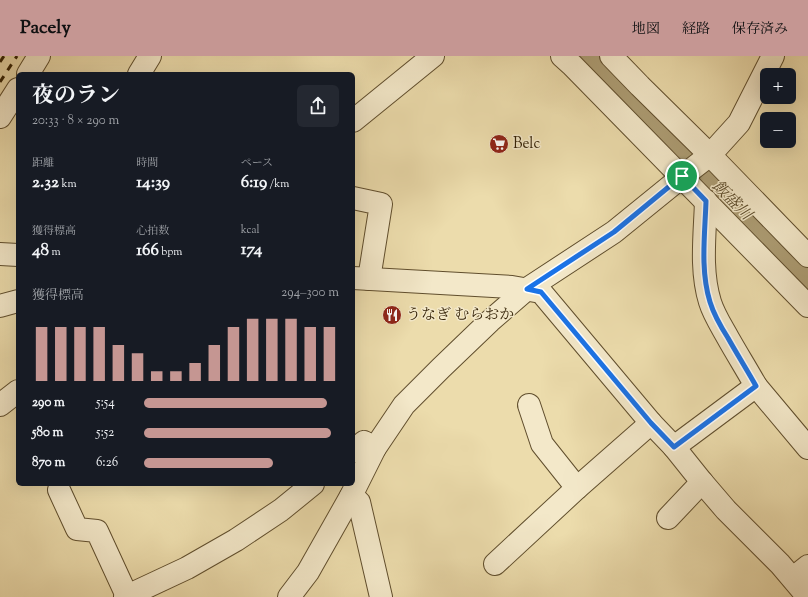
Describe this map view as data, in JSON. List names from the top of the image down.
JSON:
{
  "water": ["飯盛川"],
  "places": {
    "supermarket": ["Belc"],
    "restaurant": ["うなぎ むらおか"]
  },
  "page": {
    "header": "Pacely",
    "nav": ["地図", "経路", "保存済み"],
    "map_buttons": ["+", "−"],
    "heading": ["夜のラン", "20:33 · 8 × 290 m"],
    "stats": [
      ["距離", "2.32 km"],
      ["時間", "14:39"],
      ["ペース", "6:19 /km"],
      ["獲得標高", "48 m"],
      ["心拍数", "166 bpm"],
      ["kcal", "174"]
    ],
    "chart": ["獲得標高", "294–300 m"],
    "list": [
      {
        "name": "290 m",
        "note": "5:54"
      },
      {
        "name": "580 m",
        "note": "5:52"
      },
      {
        "name": "870 m",
        "note": "6:26"
      }
    ]
  }
}
